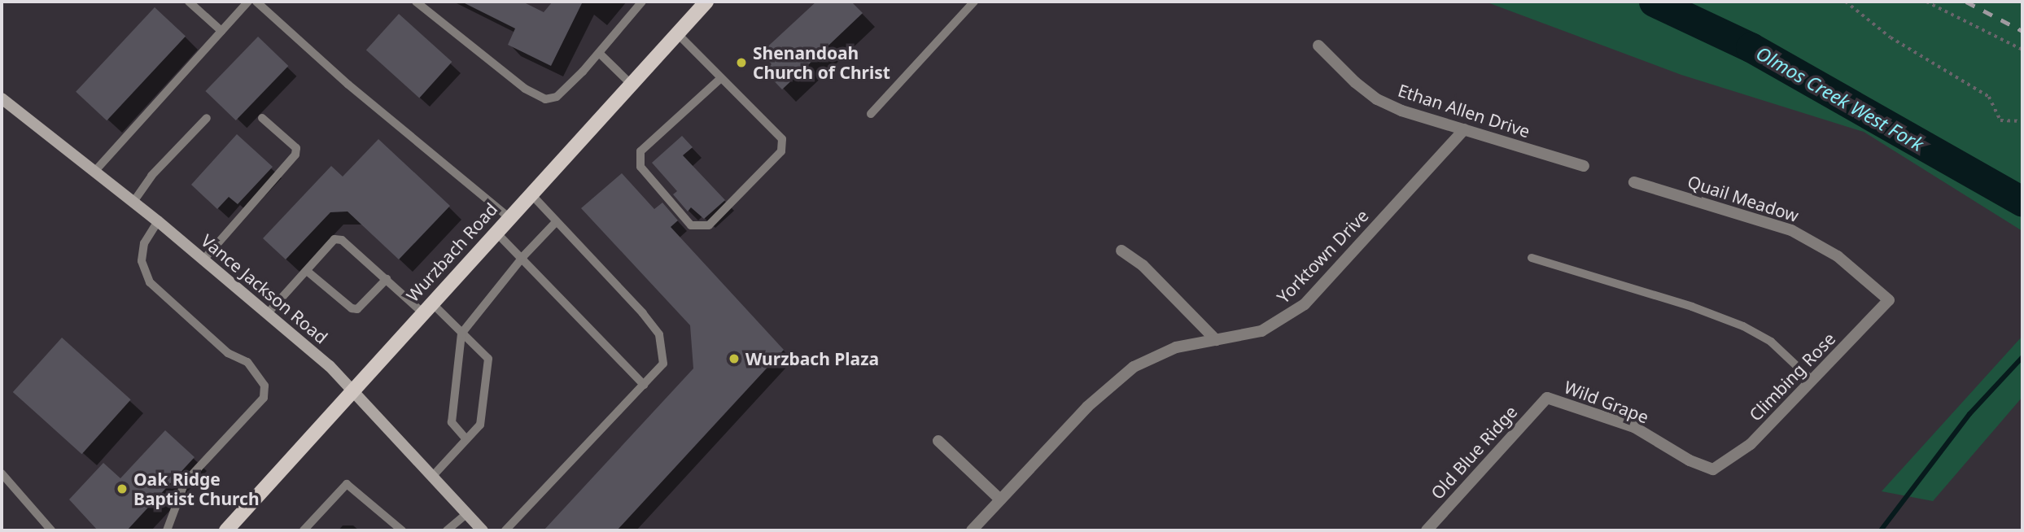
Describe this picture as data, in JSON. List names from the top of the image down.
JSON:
{
  "streets": {
    "main road": ["Wurzbach Road", "Vance Jackson Road"],
    "street": [
      "Ethan Allen Drive",
      "Quail Meadow",
      "Yorktown Drive",
      "Climbing Rose",
      "Wild Grape",
      "Old Blue Ridge"
    ]
  },
  "crossings": [
    ["Ethan Allen Drive", "Yorktown Drive"],
    ["Quail Meadow", "Climbing Rose"],
    ["Wurzbach Road", "Vance Jackson Road"],
    ["Climbing Rose", "Wild Grape"],
    ["Wild Grape", "Old Blue Ridge"]
  ],
  "water": ["Olmos Creek West Fork"],
  "places": ["Shenandoah Church of Christ", "Wurzbach Plaza", "Oak Ridge Baptist Church"]
}
